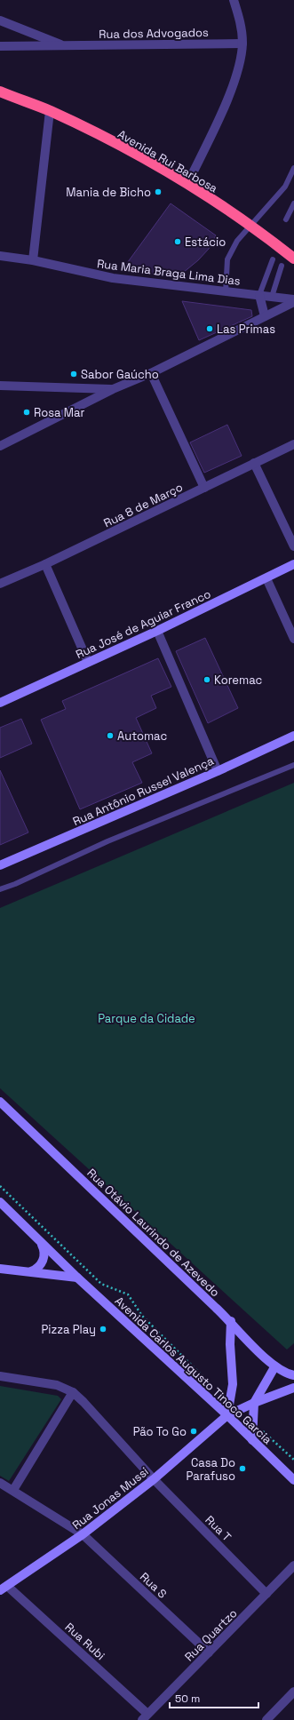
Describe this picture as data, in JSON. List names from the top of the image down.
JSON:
{
  "streets": {
    "highway": ["Avenida Rui Barbosa"],
    "street": [
      "Rua dos Advogados",
      "Rua Maria Braga Lima Dias",
      "Rua 8 de Março",
      "Rua José de Aguiar Franco",
      "Rua Antônio Russel Valença",
      "Rua Otávio Laurindo de Azevedo",
      "Avenida Carlos Augusto Tinoco Garcia",
      "Rua Jonas Mussi",
      "Rua T",
      "Rua S",
      "Rua Quartzo",
      "Rua Rubi"
    ]
  },
  "crossings": [
    ["Avenida Carlos Augusto Tinoco Garcia", "Rua Jonas Mussi"],
    ["Rua Jonas Mussi", "Rua T"],
    ["Rua Jonas Mussi", "Rua S"],
    ["Rua Jonas Mussi", "Rua Rubi"],
    ["Rua T", "Rua Quartzo"],
    ["Rua S", "Rua Quartzo"],
    ["Rua Quartzo", "Rua Rubi"]
  ],
  "parks": ["Parque da Cidade"],
  "places": [
    "Mania de Bicho",
    "Estácio",
    "Las Primas",
    "Sabor Gaúcho",
    "Rosa Mar",
    "Koremac",
    "Automac",
    "Pizza Play",
    "Pão To Go",
    "Casa Do Parafuso"
  ],
  "scale_bar": "50 m"
}
